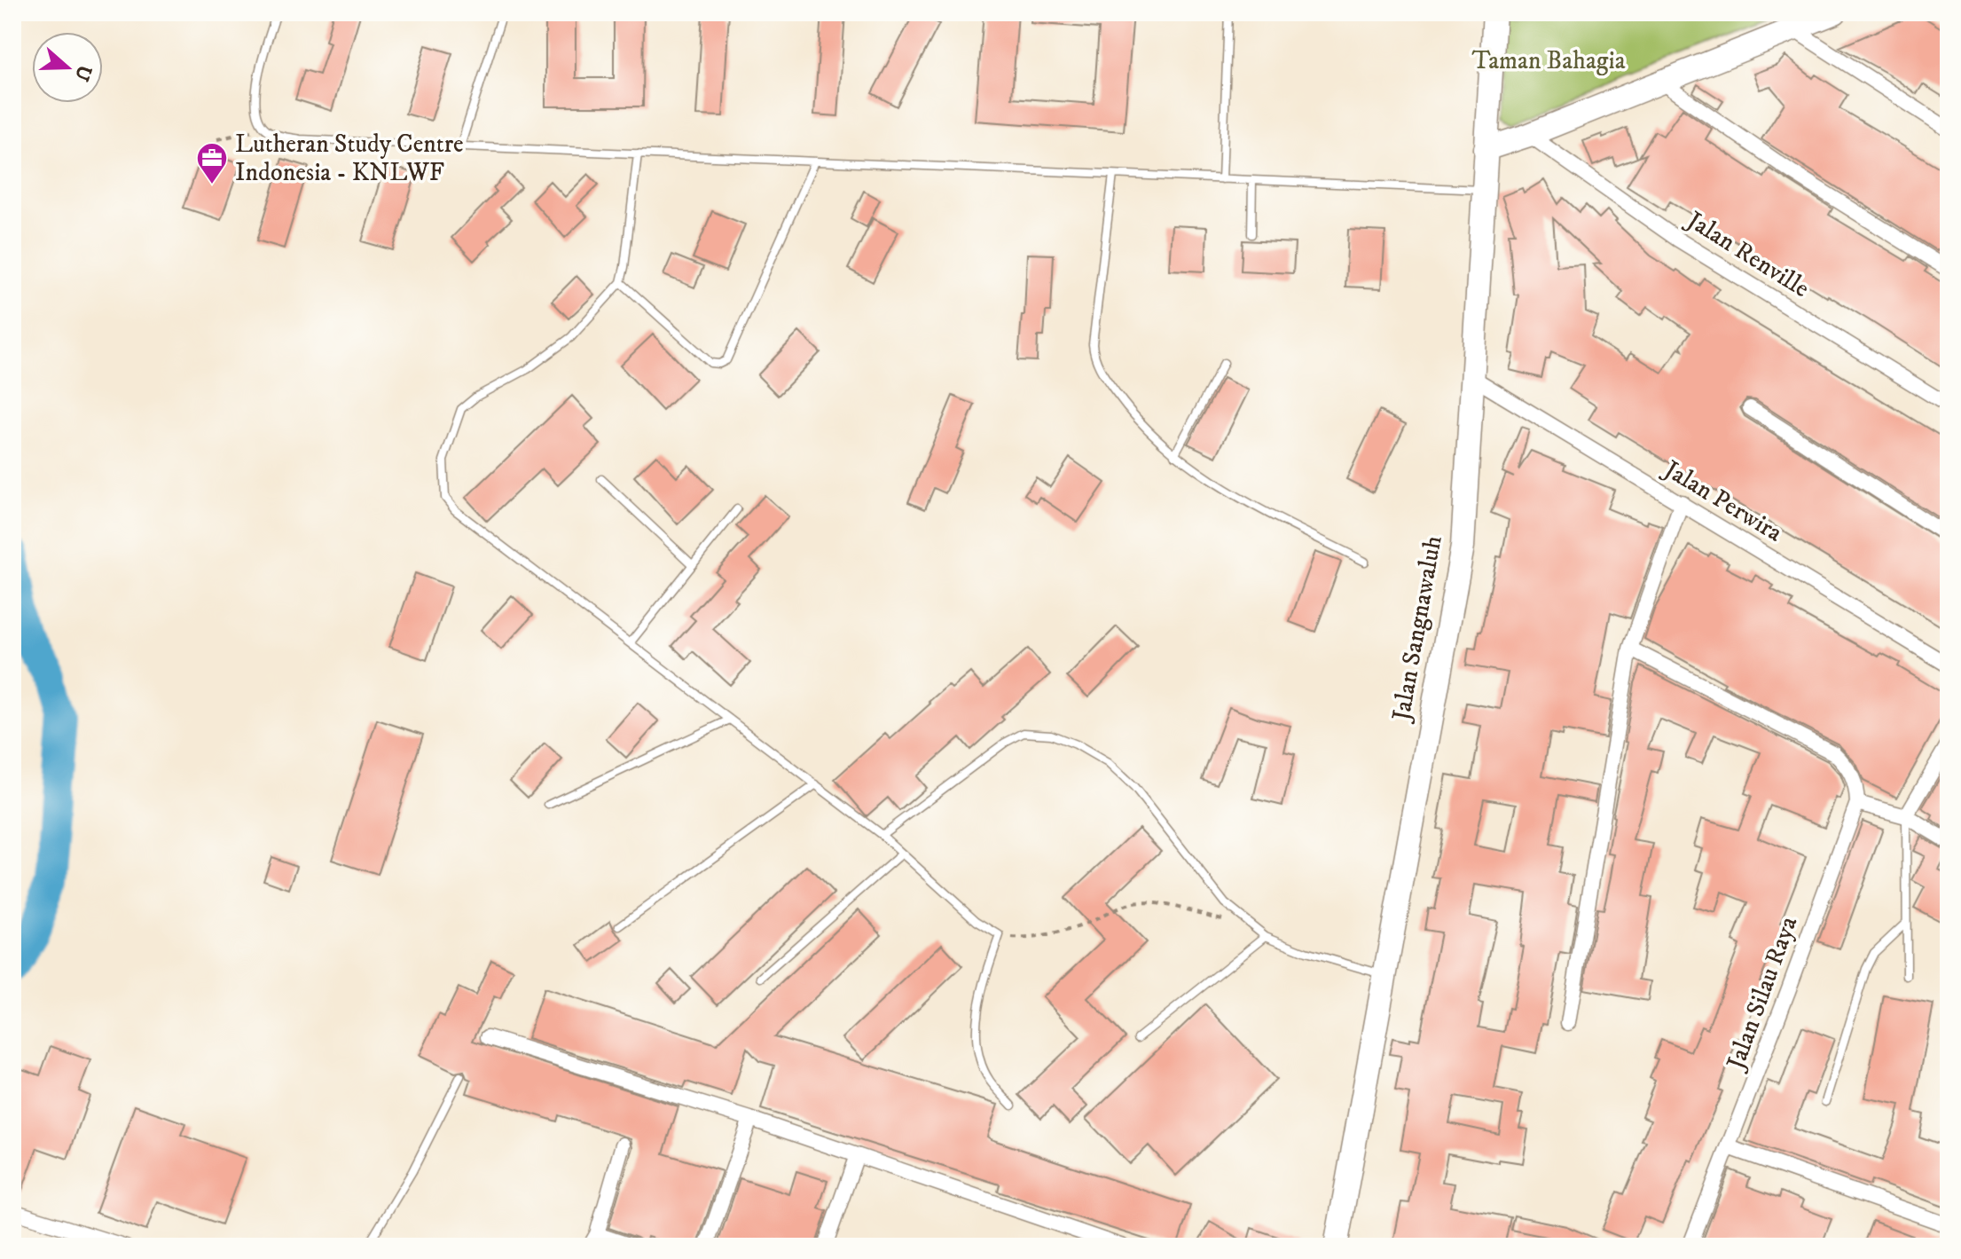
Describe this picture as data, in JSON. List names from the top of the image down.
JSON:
{
  "streets": {
    "main road": ["Jalan Sangnawaluh"],
    "street": ["Jalan Renville", "Jalan Perwira", "Jalan Silau Raya"]
  },
  "crossings": [
    ["Jalan Perwira", "Jalan Sangnawaluh"]
  ],
  "parks": ["Taman Bahagia"],
  "places": {
    "office": ["Lutheran Study Centre Indonesia - KNLWF"]
  },
  "north": "right"
}
